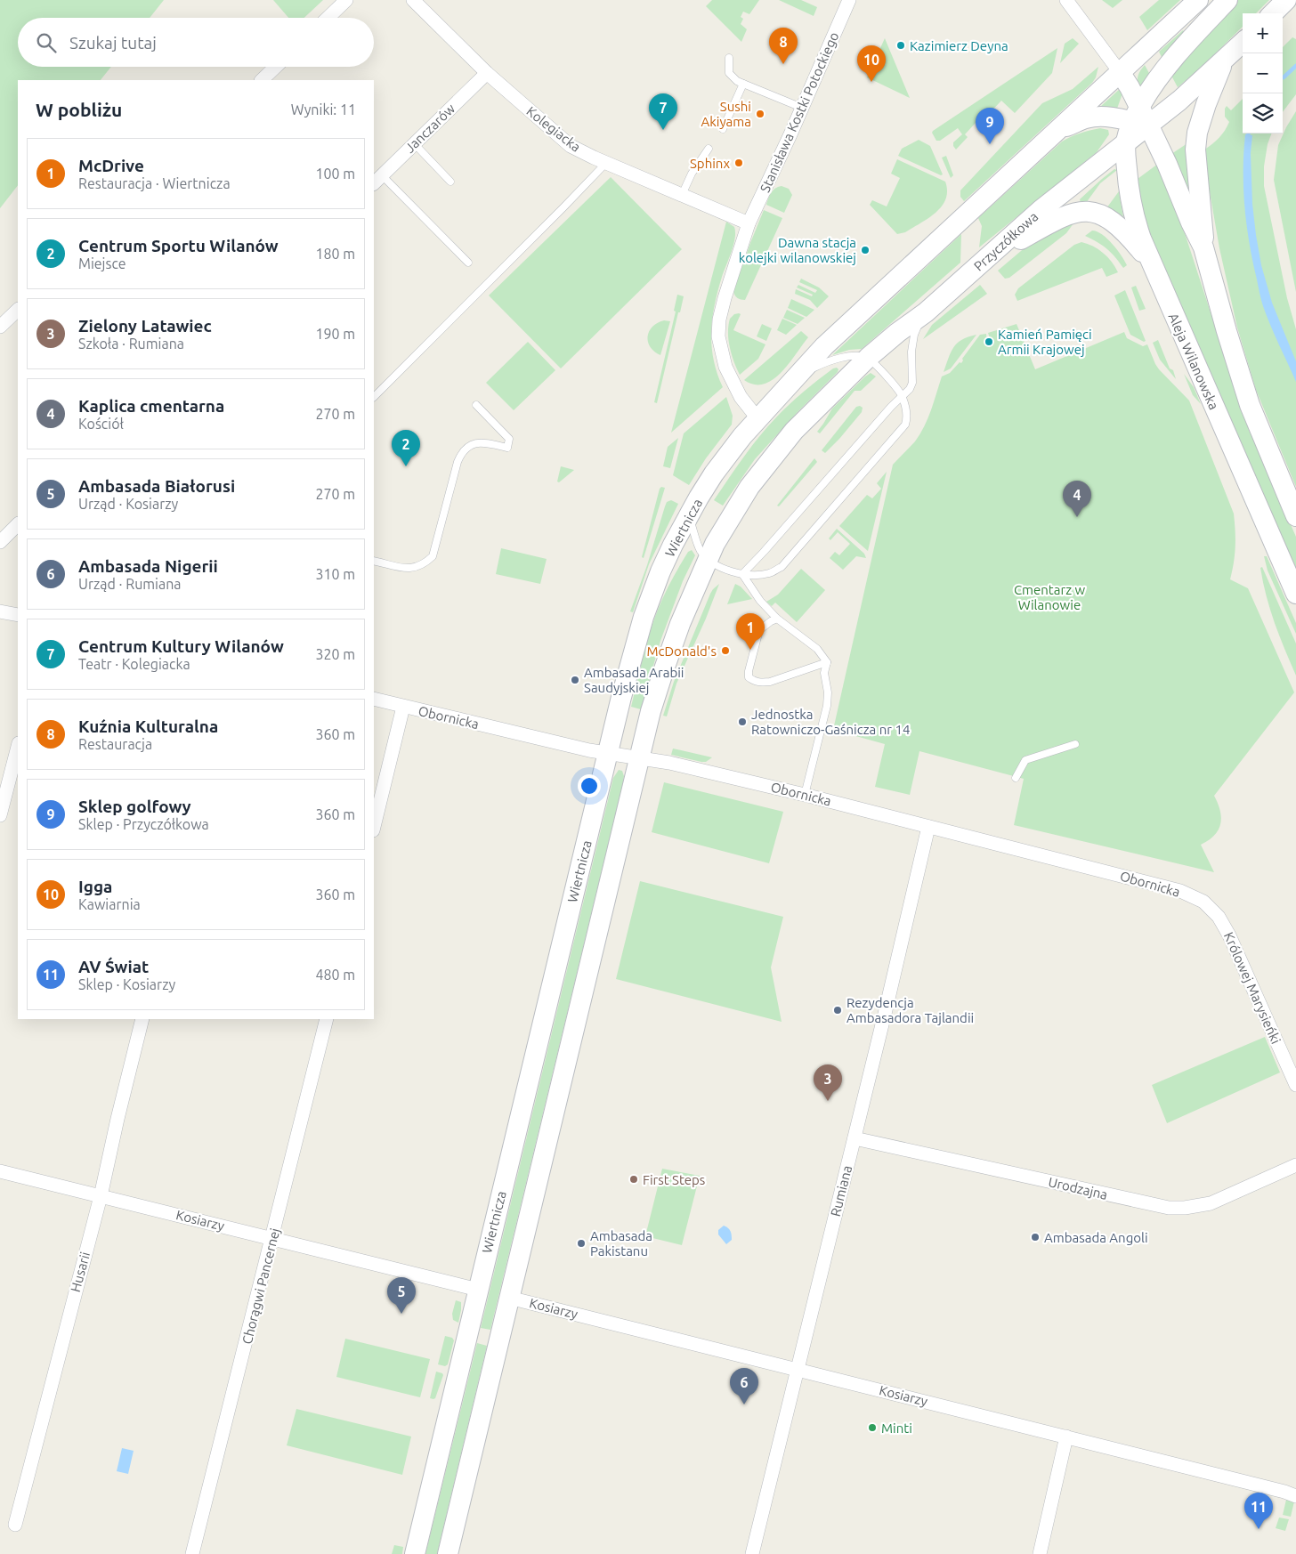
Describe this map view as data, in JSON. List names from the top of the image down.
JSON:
{
  "streets": {
    "main road": ["Przyczółkowa", "Aleja Wilanowska", "Wiertnicza"],
    "street": [
      "Stanisława Kostki Potockiego",
      "Janczarów",
      "Kolegiacka",
      "Obornicka",
      "Królowej Marysieńki",
      "Urodzajna",
      "Rumiana",
      "Kosiarzy",
      "Husarii",
      "Chorągwi Pancernej"
    ]
  },
  "crossings": [
    ["Stanisława Kostki Potockiego", "Kolegiacka"],
    ["Janczarów", "Kolegiacka"],
    ["Przyczółkowa", "Aleja Wilanowska"],
    ["Wiertnicza", "Obornicka"],
    ["Wiertnicza", "Kosiarzy"],
    ["Obornicka", "Królowej Marysieńki"],
    ["Obornicka", "Rumiana"],
    ["Urodzajna", "Rumiana"],
    ["Rumiana", "Kosiarzy"],
    ["Kosiarzy", "Husarii"],
    ["Kosiarzy", "Chorągwi Pancernej"]
  ],
  "parks": ["Cmentarz w Wilanowie"],
  "places": [
    "Kazimierz Deyna",
    "Sushi Akiyama",
    "Sphinx",
    "Dawna stacja kolejki wilanowskiej",
    "Kamień Pamięci Armii Krajowej",
    "McDonald's",
    "Ambasada Arabii Saudyjskiej",
    "Jednostka Ratowniczo-Gaśnicza nr 14",
    "Rezydencja Ambasadora Tajlandii",
    "First Steps",
    "Ambasada Angoli",
    "Ambasada Pakistanu",
    "Minti"
  ],
  "page": {
    "map_buttons": ["+", "−"],
    "search": "Szukaj tutaj",
    "pins": [
      "8",
      "10",
      "7",
      "9",
      "2",
      "4",
      "1",
      "3",
      "5",
      "6",
      "11"
    ],
    "heading": ["W pobliżu", "Wyniki: 11"],
    "list": [
      {
        "mark": "1",
        "name": "McDrive",
        "note": "Restauracja · Wiertnicza",
        "value": "100 m"
      },
      {
        "mark": "2",
        "name": "Centrum Sportu Wilanów",
        "note": "Miejsce",
        "value": "180 m"
      },
      {
        "mark": "3",
        "name": "Zielony Latawiec",
        "note": "Szkoła · Rumiana",
        "value": "190 m"
      },
      {
        "mark": "4",
        "name": "Kaplica cmentarna",
        "note": "Kościół",
        "value": "270 m"
      },
      {
        "mark": "5",
        "name": "Ambasada Białorusi",
        "note": "Urząd · Kosiarzy",
        "value": "270 m"
      },
      {
        "mark": "6",
        "name": "Ambasada Nigerii",
        "note": "Urząd · Rumiana",
        "value": "310 m"
      },
      {
        "mark": "7",
        "name": "Centrum Kultury Wilanów",
        "note": "Teatr · Kolegiacka",
        "value": "320 m"
      },
      {
        "mark": "8",
        "name": "Kuźnia Kulturalna",
        "note": "Restauracja",
        "value": "360 m"
      },
      {
        "mark": "9",
        "name": "Sklep golfowy",
        "note": "Sklep · Przyczółkowa",
        "value": "360 m"
      },
      {
        "mark": "10",
        "name": "Igga",
        "note": "Kawiarnia",
        "value": "360 m"
      },
      {
        "mark": "11",
        "name": "AV Świat",
        "note": "Sklep · Kosiarzy",
        "value": "480 m"
      }
    ]
  }
}
